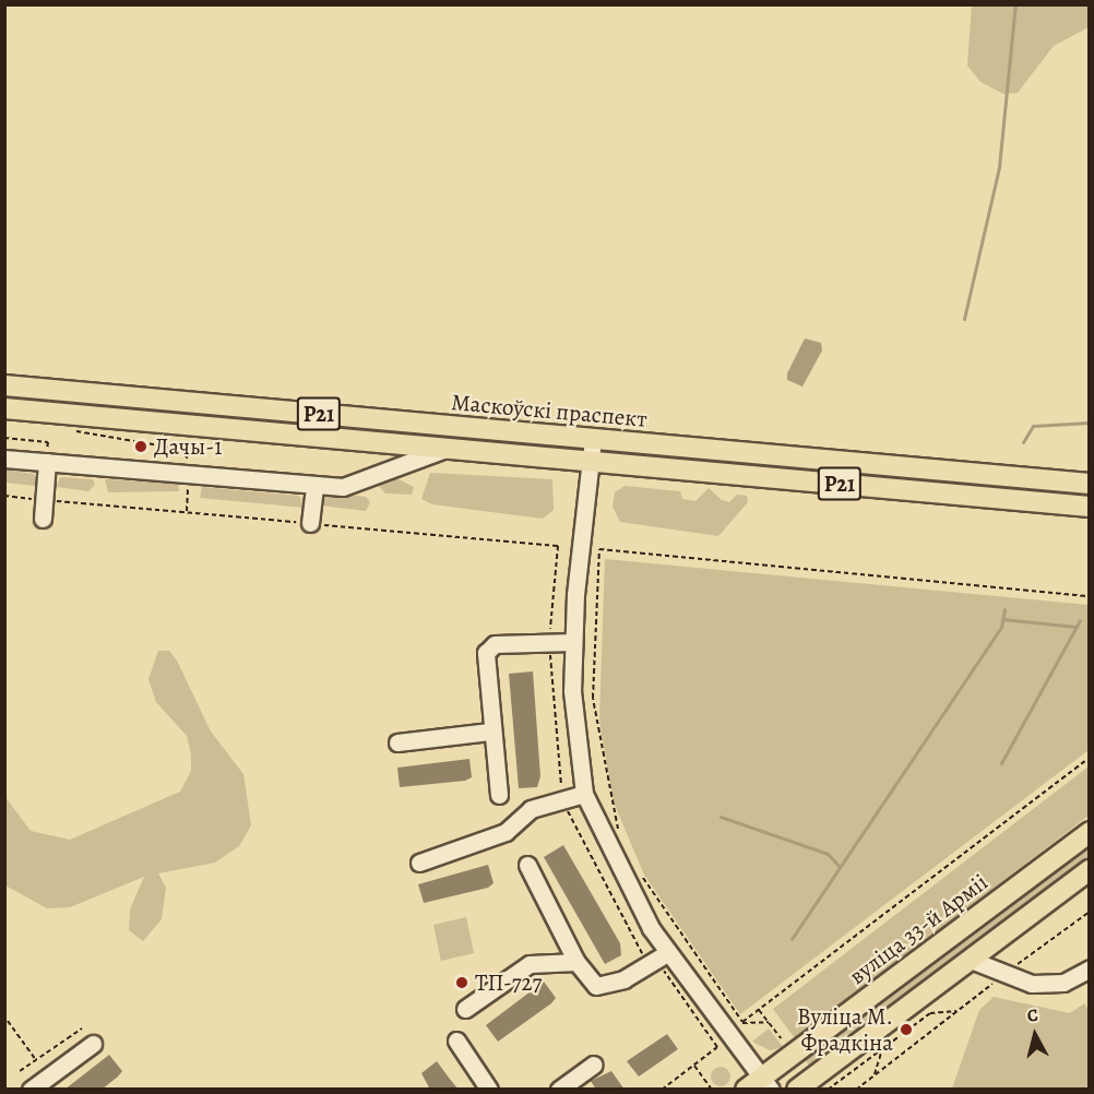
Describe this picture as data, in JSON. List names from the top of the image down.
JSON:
{
  "streets": {
    "main road": ["Маскоўскі праспект", "Р21", "вуліца 33-й Арміі"]
  },
  "places": ["Дачы-1", "ТП-727", "Вуліца М. Фрадкіна"],
  "north": "top"
}
